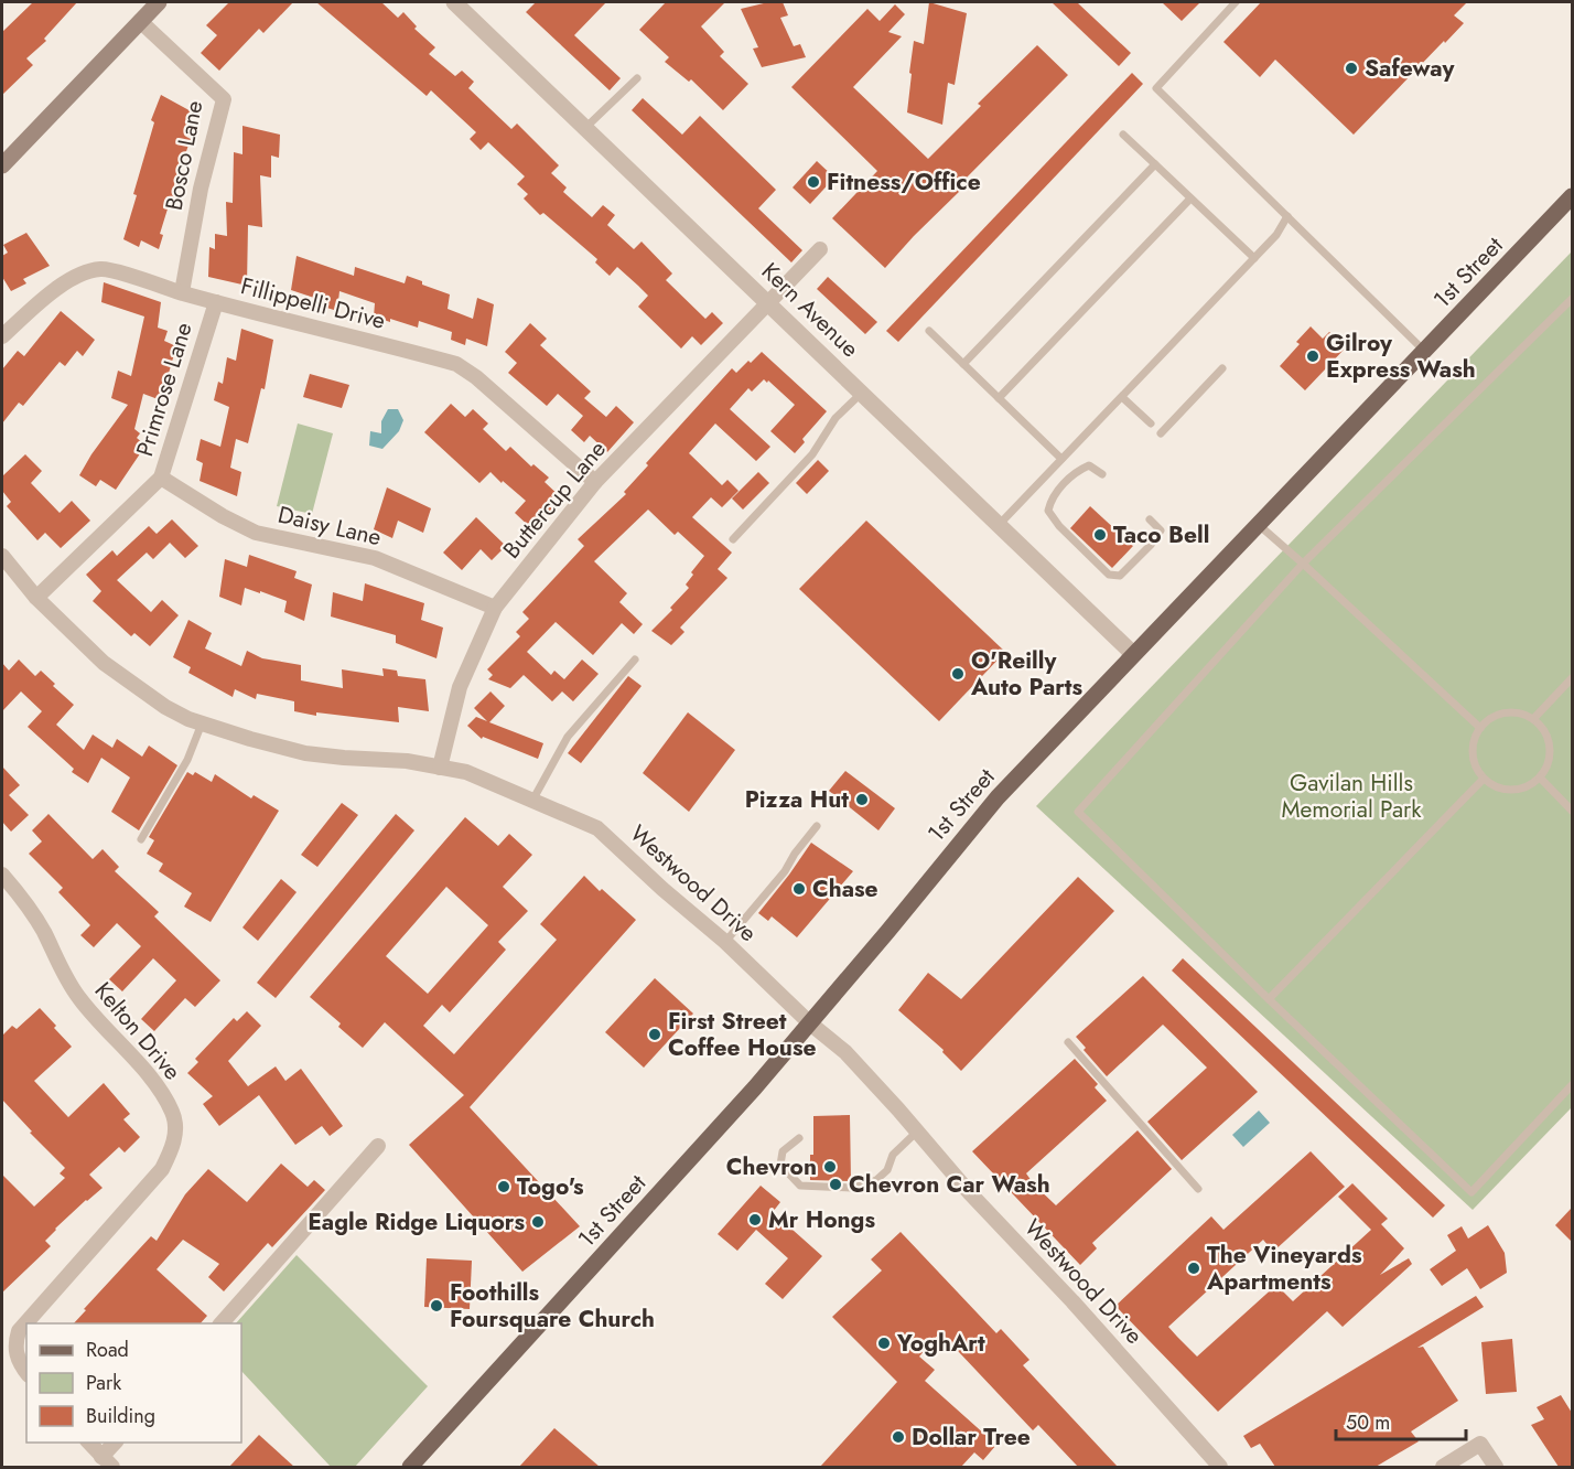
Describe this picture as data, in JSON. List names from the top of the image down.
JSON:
{
  "streets": {
    "main road": ["1st Street"],
    "street": [
      "Bosco Lane",
      "Fillippelli Drive",
      "Kern Avenue",
      "Primrose Lane",
      "Buttercup Lane",
      "Daisy Lane",
      "Westwood Drive",
      "Kelton Drive"
    ]
  },
  "crossings": [
    ["Bosco Lane", "Fillippelli Drive"],
    ["1st Street", "Kern Avenue"],
    ["1st Street", "Westwood Drive"],
    ["Fillippelli Drive", "Primrose Lane"],
    ["Fillippelli Drive", "Buttercup Lane"],
    ["Kern Avenue", "Buttercup Lane"],
    ["Primrose Lane", "Daisy Lane"],
    ["Primrose Lane", "Westwood Drive"],
    ["Buttercup Lane", "Daisy Lane"],
    ["Buttercup Lane", "Westwood Drive"]
  ],
  "parks": ["Gavilan Hills Memorial Park"],
  "places": [
    "Safeway",
    "Fitness/Office",
    "Gilroy Express Wash",
    "Taco Bell",
    "O'Reilly Auto Parts",
    "Pizza Hut",
    "Chase",
    "First Street Coffee House",
    "Chevron",
    "Chevron Car Wash",
    "Togo's",
    "Mr Hongs",
    "Eagle Ridge Liquors",
    "The Vineyards Apartments",
    "Foothills Foursquare Church",
    "YoghArt",
    "Dollar Tree"
  ],
  "legend": ["Road", "Park", "Building"],
  "scale_bar": "50 m"
}
